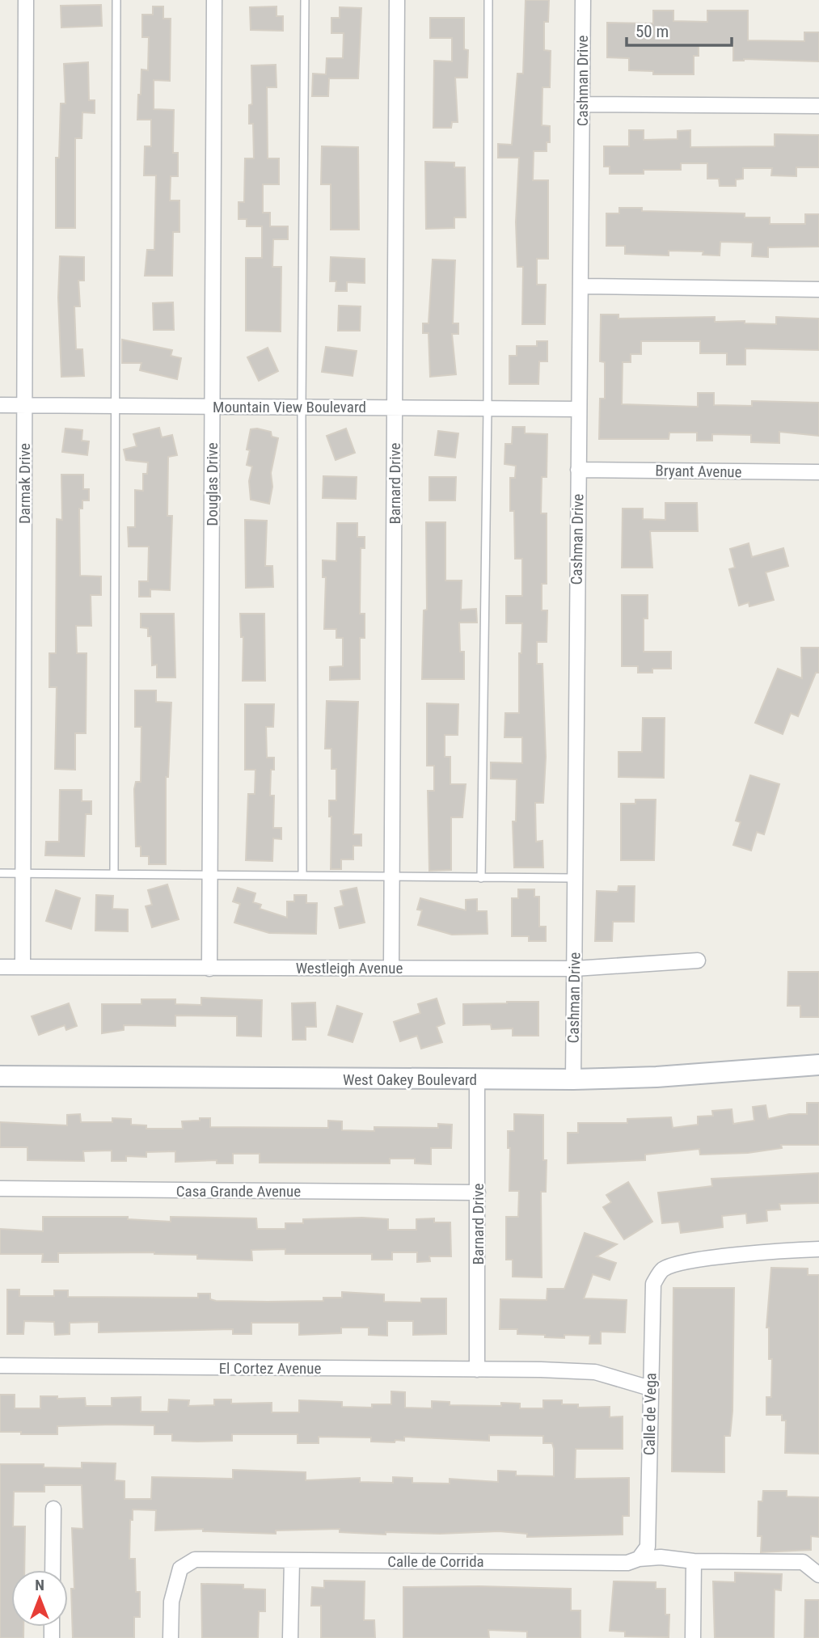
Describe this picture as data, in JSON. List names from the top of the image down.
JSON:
{
  "streets": {
    "main road": ["West Oakey Boulevard"],
    "street": [
      "Cashman Drive",
      "Mountain View Boulevard",
      "Bryant Avenue",
      "Darmak Drive",
      "Barnard Drive",
      "Douglas Drive",
      "Westleigh Avenue",
      "Casa Grande Avenue",
      "El Cortez Avenue",
      "Calle de Vega",
      "Calle de Corrida"
    ]
  },
  "crossings": [
    ["Cashman Drive", "Mountain View Boulevard"],
    ["Cashman Drive", "Bryant Avenue"],
    ["Cashman Drive", "Westleigh Avenue"],
    ["Cashman Drive", "West Oakey Boulevard"],
    ["Mountain View Boulevard", "Darmak Drive"],
    ["Mountain View Boulevard", "Barnard Drive"],
    ["Mountain View Boulevard", "Douglas Drive"],
    ["Darmak Drive", "Westleigh Avenue"],
    ["Barnard Drive", "Westleigh Avenue"],
    ["Barnard Drive", "West Oakey Boulevard"],
    ["Barnard Drive", "Casa Grande Avenue"],
    ["Barnard Drive", "El Cortez Avenue"],
    ["Douglas Drive", "Westleigh Avenue"],
    ["El Cortez Avenue", "Calle de Vega"],
    ["Calle de Vega", "Calle de Corrida"]
  ],
  "scale_bar": "50 m",
  "north": "top"
}
